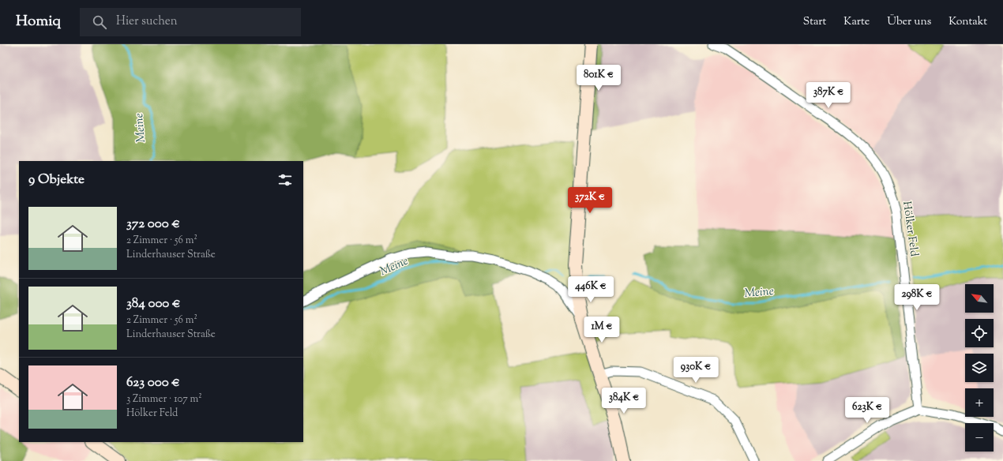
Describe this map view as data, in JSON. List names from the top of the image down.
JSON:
{
  "streets": {
    "street": ["Hölker Feld"]
  },
  "water": ["Meine"],
  "north": "top left",
  "page": {
    "header": "Homiq",
    "search": "Hier suchen",
    "nav": [
      "Start",
      "Karte",
      "Über uns",
      "Kontakt"
    ],
    "price": [
      "801K €",
      "387K €",
      "372K €",
      "446K €",
      "298K €",
      "1M €",
      "930K €",
      "384K €",
      "623K €"
    ],
    "heading": "9 Objekte",
    "list": [
      {
        "name": "372 000 €",
        "note": "2 Zimmer · 56 m² · Linderhauser Straße"
      },
      {
        "name": "384 000 €",
        "note": "2 Zimmer · 56 m² · Linderhauser Straße"
      },
      {
        "name": "623 000 €",
        "note": "3 Zimmer · 107 m² · Hölker Feld"
      }
    ],
    "map_buttons": ["+", "−"]
  }
}
